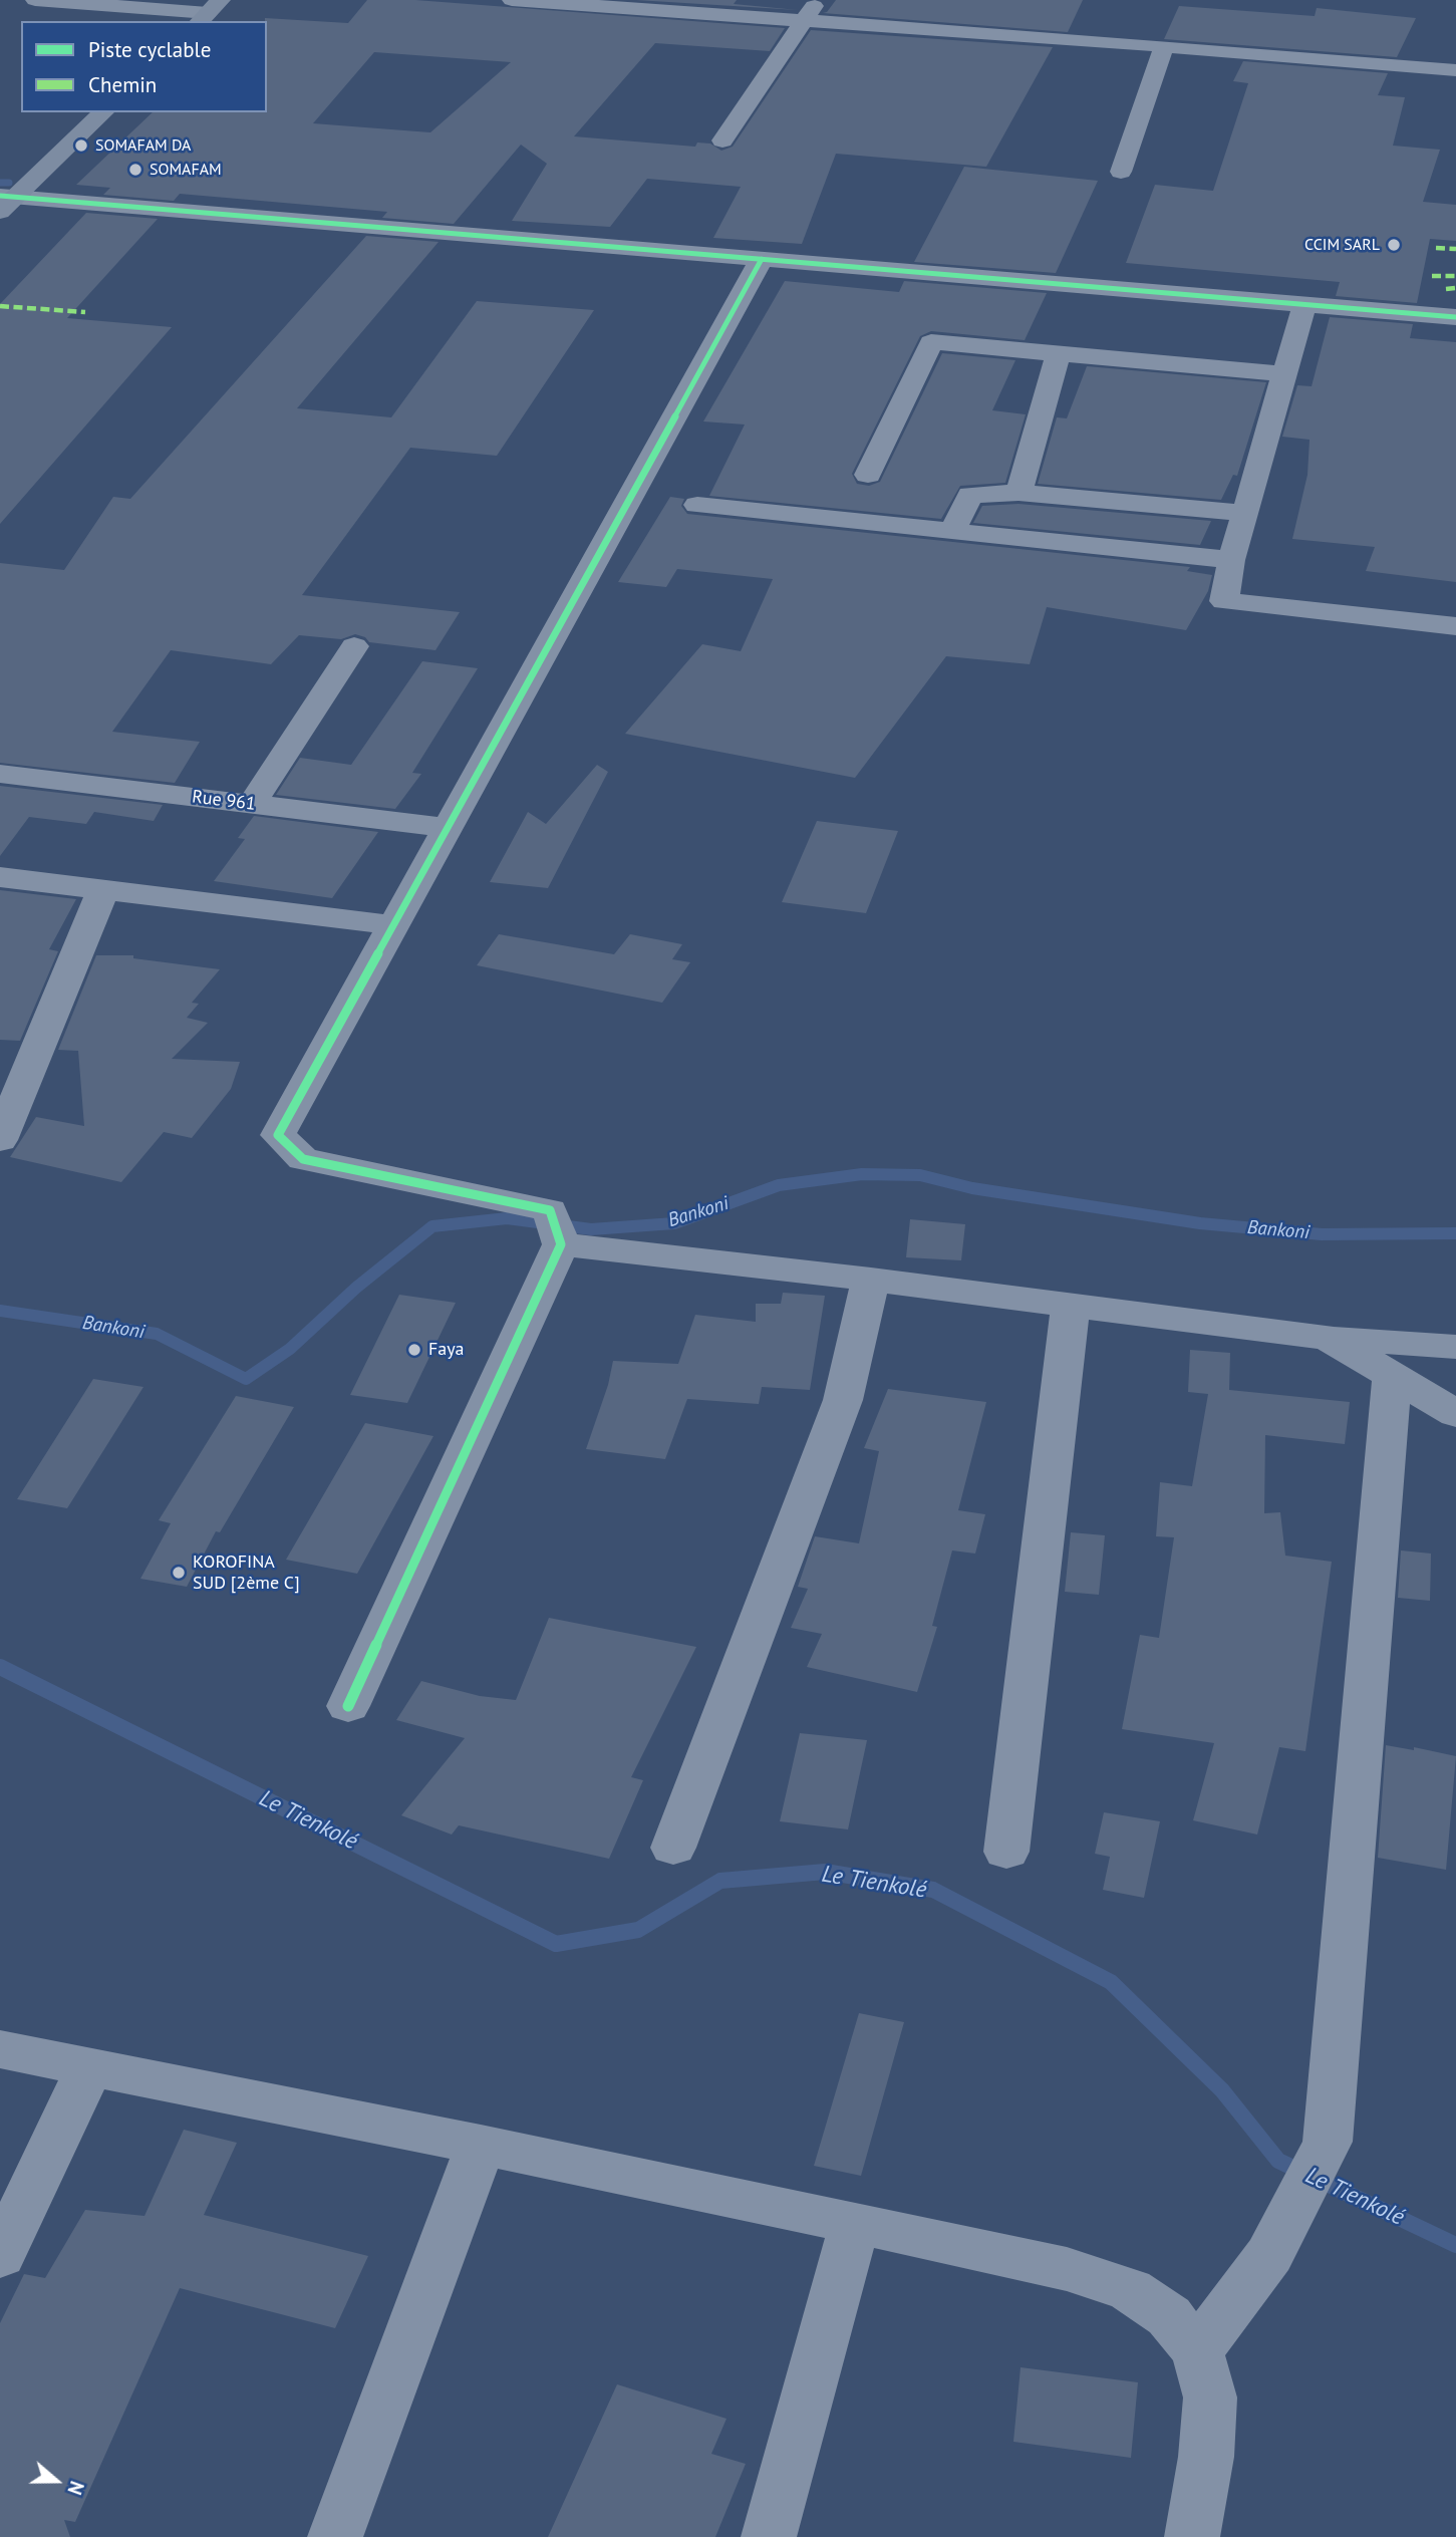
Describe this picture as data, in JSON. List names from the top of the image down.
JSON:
{
  "streets": {
    "street": ["Rue 961"]
  },
  "water": ["Bankoni", "Le Tienkolé"],
  "places": [
    "SOMAFAM DA",
    "SOMAFAM",
    "CCIM SARL",
    "Faya",
    "KOROFINA SUD [2ème C]"
  ],
  "legend": ["Piste cyclable", "Chemin"],
  "north": "right"
}
